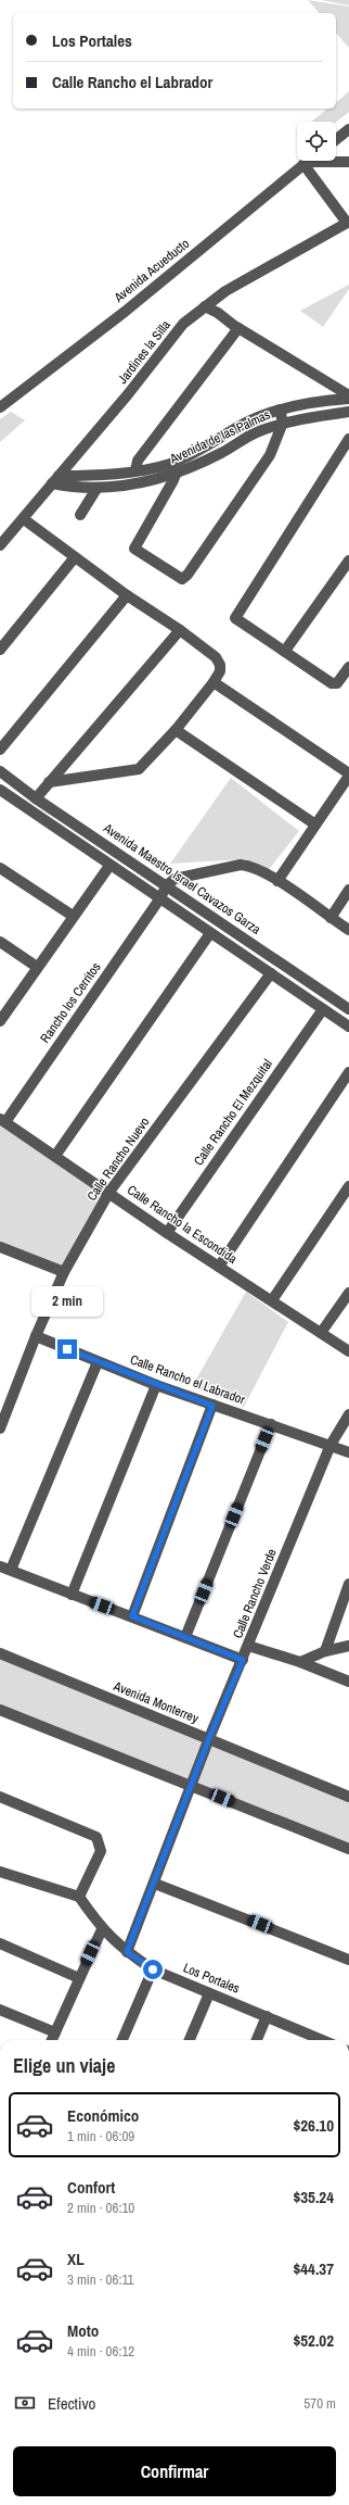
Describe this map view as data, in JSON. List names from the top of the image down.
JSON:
{
  "streets": {
    "street": [
      "Avenida Acueducto",
      "Jardines la Silla",
      "Avenida de las Palmas",
      "Avenida Maestro Israel Cavazos Garza",
      "Rancho los Cerritos",
      "Calle Rancho El Mezquital",
      "Calle Rancho Nuevo",
      "Calle Rancho la Escondida",
      "Calle Rancho el Labrador",
      "Calle Rancho Verde",
      "Avenida Monterrey",
      "Los Portales"
    ]
  },
  "crossings": [
    ["Jardines la Silla", "Avenida de las Palmas"],
    ["Avenida Maestro Israel Cavazos Garza", "Rancho los Cerritos"],
    ["Rancho los Cerritos", "Calle Rancho la Escondida"],
    ["Calle Rancho El Mezquital", "Calle Rancho la Escondida"],
    ["Calle Rancho Nuevo", "Calle Rancho la Escondida"],
    ["Calle Rancho Nuevo", "Calle Rancho el Labrador"],
    ["Calle Rancho el Labrador", "Calle Rancho Verde"],
    ["Calle Rancho Verde", "Avenida Monterrey"],
    ["Calle Rancho Verde", "Los Portales"]
  ],
  "page": {
    "banner": ["Los Portales", "Calle Rancho el Labrador"],
    "bubble": "2 min",
    "heading": "Elige un viaje",
    "list": [
      {
        "name": "Económico",
        "note": "1 min · 06:09",
        "value": "$26.10"
      },
      {
        "name": "Confort",
        "note": "2 min · 06:10",
        "value": "$35.24"
      },
      {
        "name": "XL",
        "note": "3 min · 06:11",
        "value": "$44.37"
      },
      {
        "name": "Moto",
        "note": "4 min · 06:12",
        "value": "$52.02"
      }
    ],
    "pay": ["Efectivo", "570 m"],
    "buttons": "Confirmar"
  }
}
